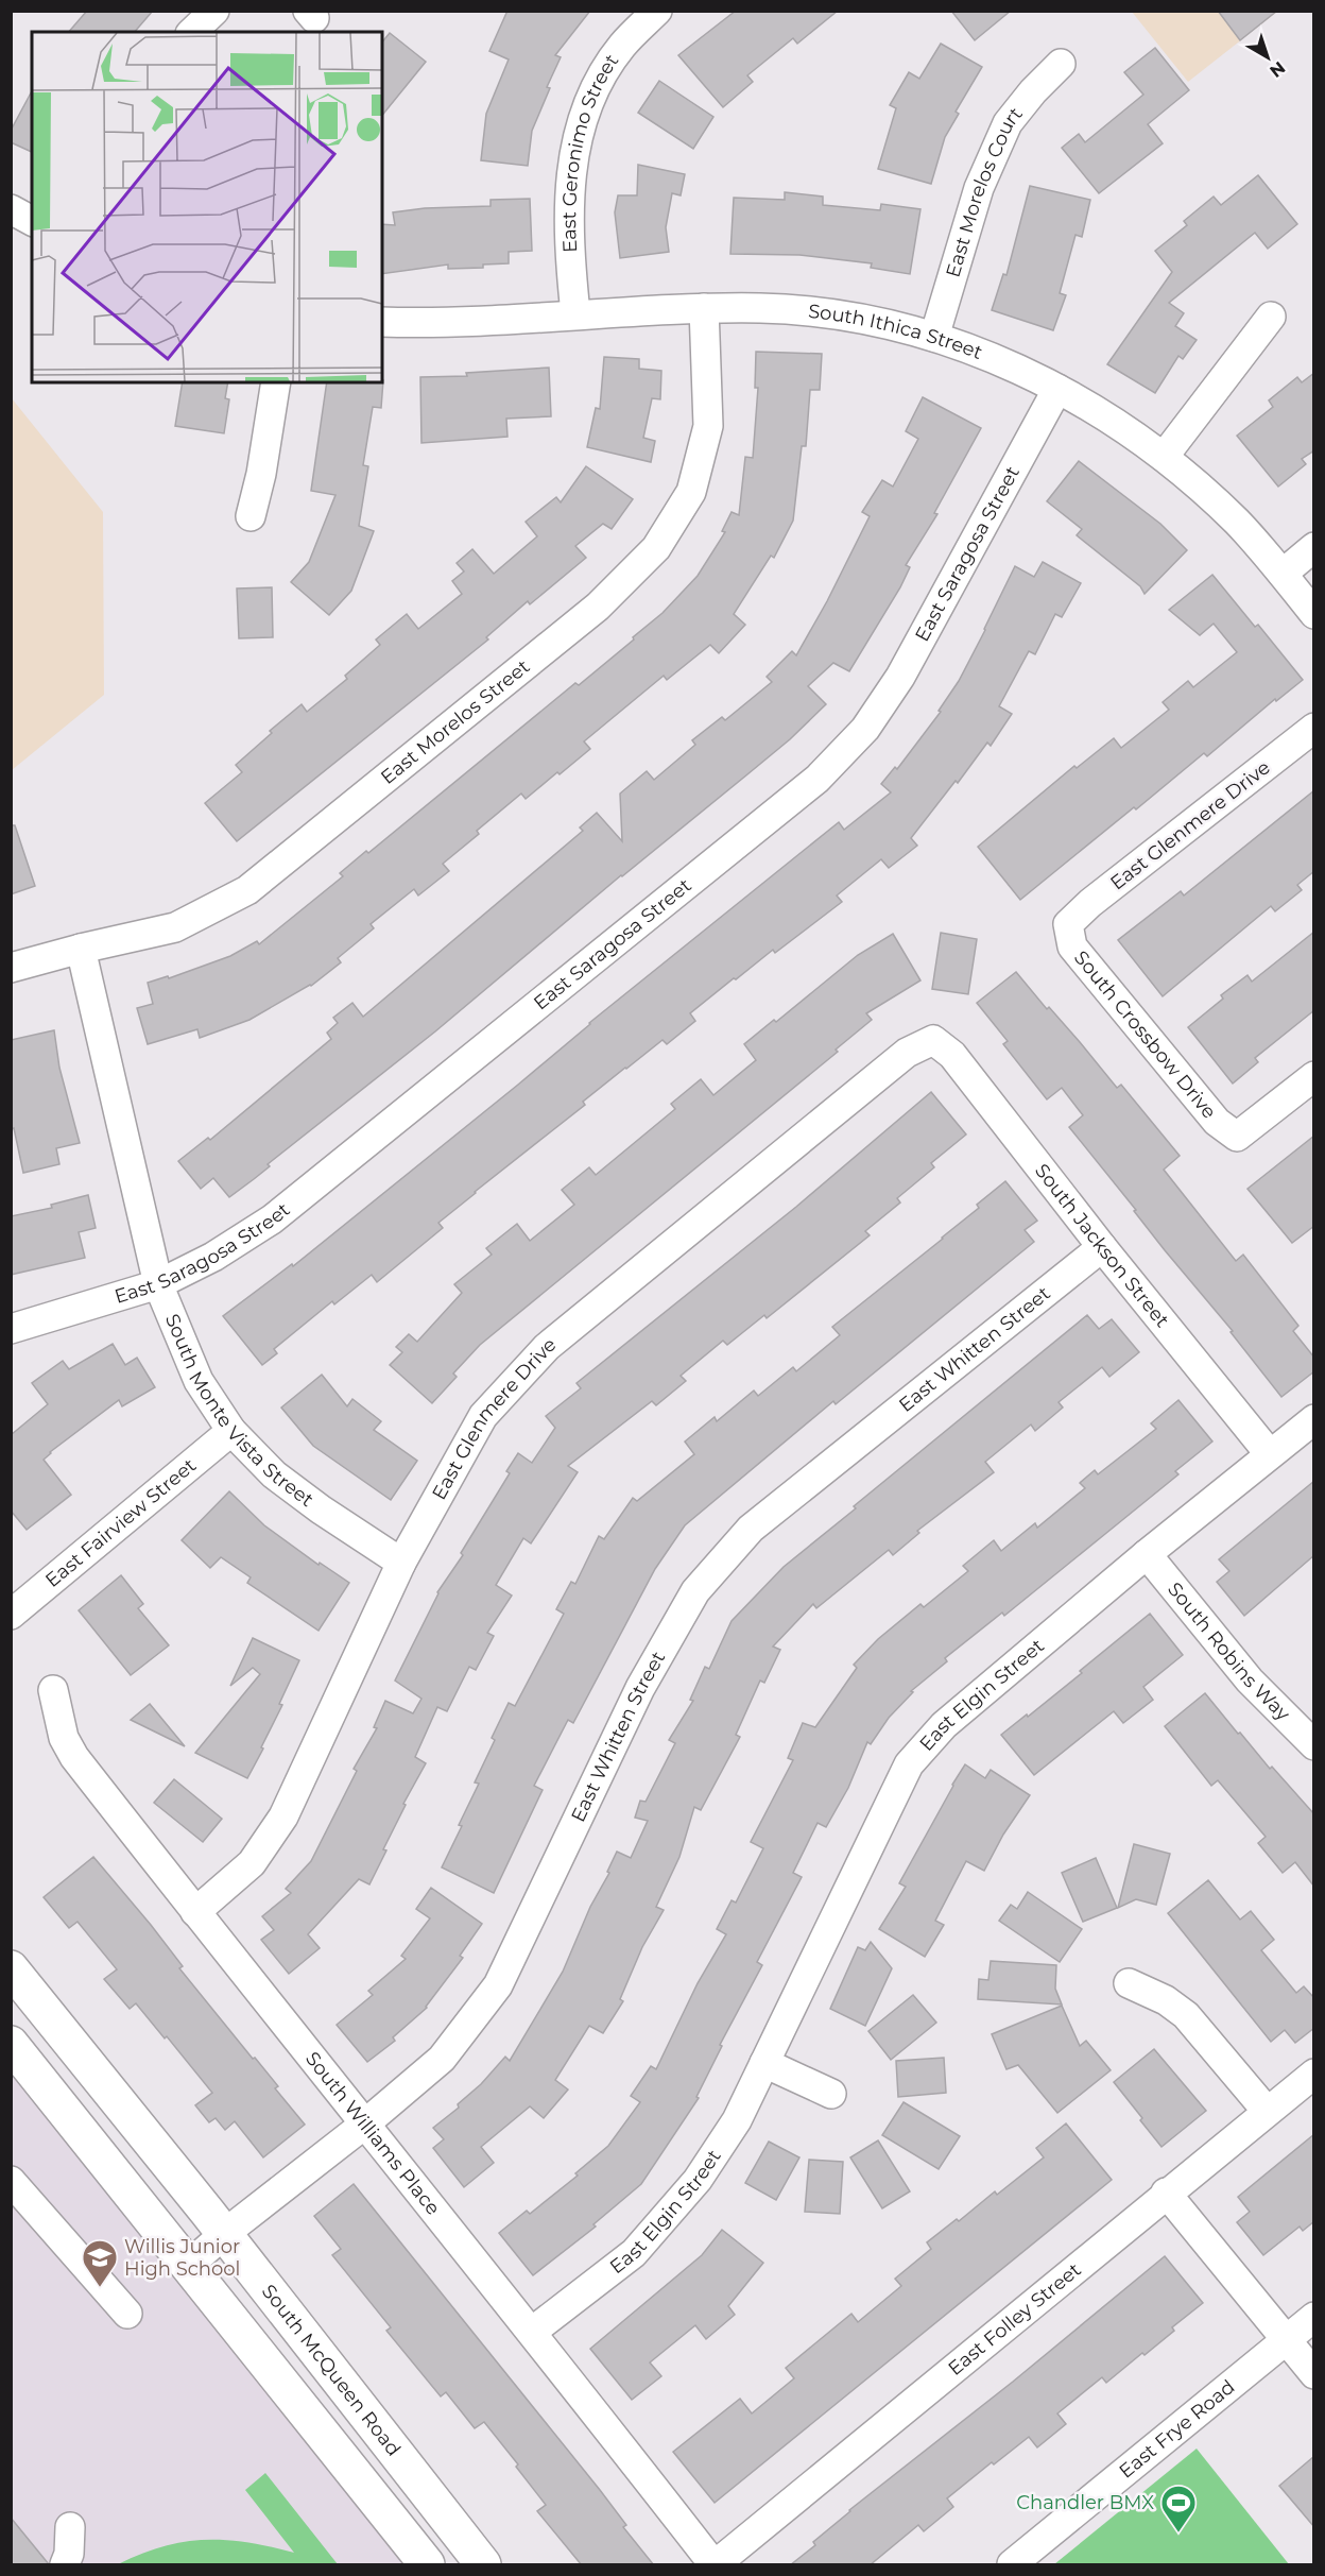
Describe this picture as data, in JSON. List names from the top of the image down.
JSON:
{
  "streets": {
    "main road": ["South McQueen Road"],
    "street": [
      "East Geronimo Street",
      "East Morelos Court",
      "South Ithica Street",
      "East Saragosa Street",
      "East Morelos Street",
      "East Glenmere Drive",
      "South Crossbow Drive",
      "South Jackson Street",
      "East Whitten Street",
      "South Monte Vista Street",
      "East Fairview Street",
      "South Robins Way",
      "East Elgin Street",
      "South Williams Place",
      "East Folley Street",
      "East Frye Road"
    ]
  },
  "crossings": [
    ["East Geronimo Street", "South Ithica Street"],
    ["East Morelos Court", "South Ithica Street"],
    ["South Ithica Street", "East Saragosa Street"],
    ["South Ithica Street", "East Morelos Street"],
    ["East Saragosa Street", "South Monte Vista Street"],
    ["East Morelos Street", "South Monte Vista Street"],
    ["East Glenmere Drive", "South Crossbow Drive"],
    ["East Glenmere Drive", "South Jackson Street"],
    ["East Glenmere Drive", "South Monte Vista Street"],
    ["East Glenmere Drive", "South Williams Place"],
    ["South Jackson Street", "East Whitten Street"],
    ["South Jackson Street", "East Elgin Street"],
    ["East Whitten Street", "South Williams Place"],
    ["East Whitten Street", "South McQueen Road"],
    ["South Monte Vista Street", "East Fairview Street"],
    ["South Robins Way", "East Elgin Street"],
    ["East Elgin Street", "South Williams Place"],
    ["South Williams Place", "East Folley Street"]
  ],
  "places": {
    "school or university": ["Willis Junior High School"],
    "sports": ["Chandler BMX"]
  },
  "north": "bottom right"
}
